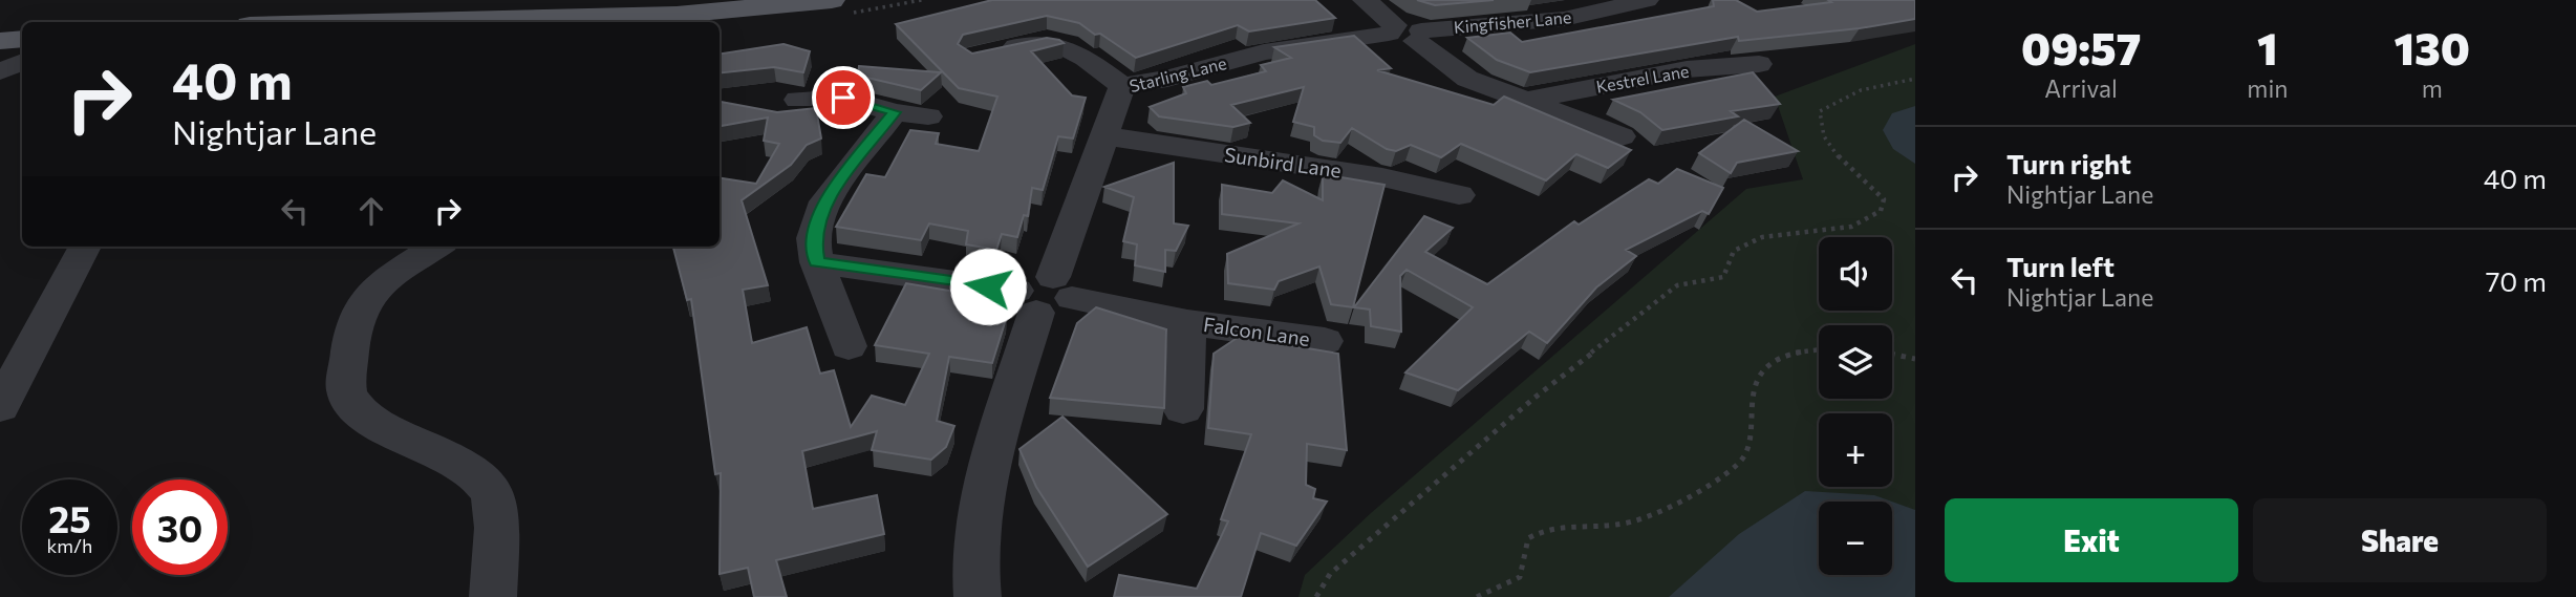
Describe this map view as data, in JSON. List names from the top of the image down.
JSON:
{
  "streets": {
    "street": [
      "Kingfisher Lane",
      "Starling Lane",
      "Kestrel Lane",
      "Sunbird Lane",
      "Falcon Lane"
    ]
  },
  "crossings": [
    ["Kingfisher Lane", "Starling Lane"],
    ["Kingfisher Lane", "Kestrel Lane"],
    ["Starling Lane", "Kestrel Lane"],
    ["Starling Lane", "Sunbird Lane"],
    ["Starling Lane", "Falcon Lane"]
  ],
  "page": {
    "eta": [
      "09:57",
      "Arrival",
      "1",
      "min",
      "130",
      "m"
    ],
    "turn": ["40 m", "Nightjar Lane"],
    "list": [
      {
        "name": "Turn right",
        "note": "Nightjar Lane",
        "value": "40 m"
      },
      {
        "name": "Turn left",
        "note": "Nightjar Lane",
        "value": "70 m"
      }
    ],
    "map_buttons": ["+", "−"],
    "speed": "25 km/h",
    "limit": "30",
    "buttons": ["Exit", "Share"]
  }
}
